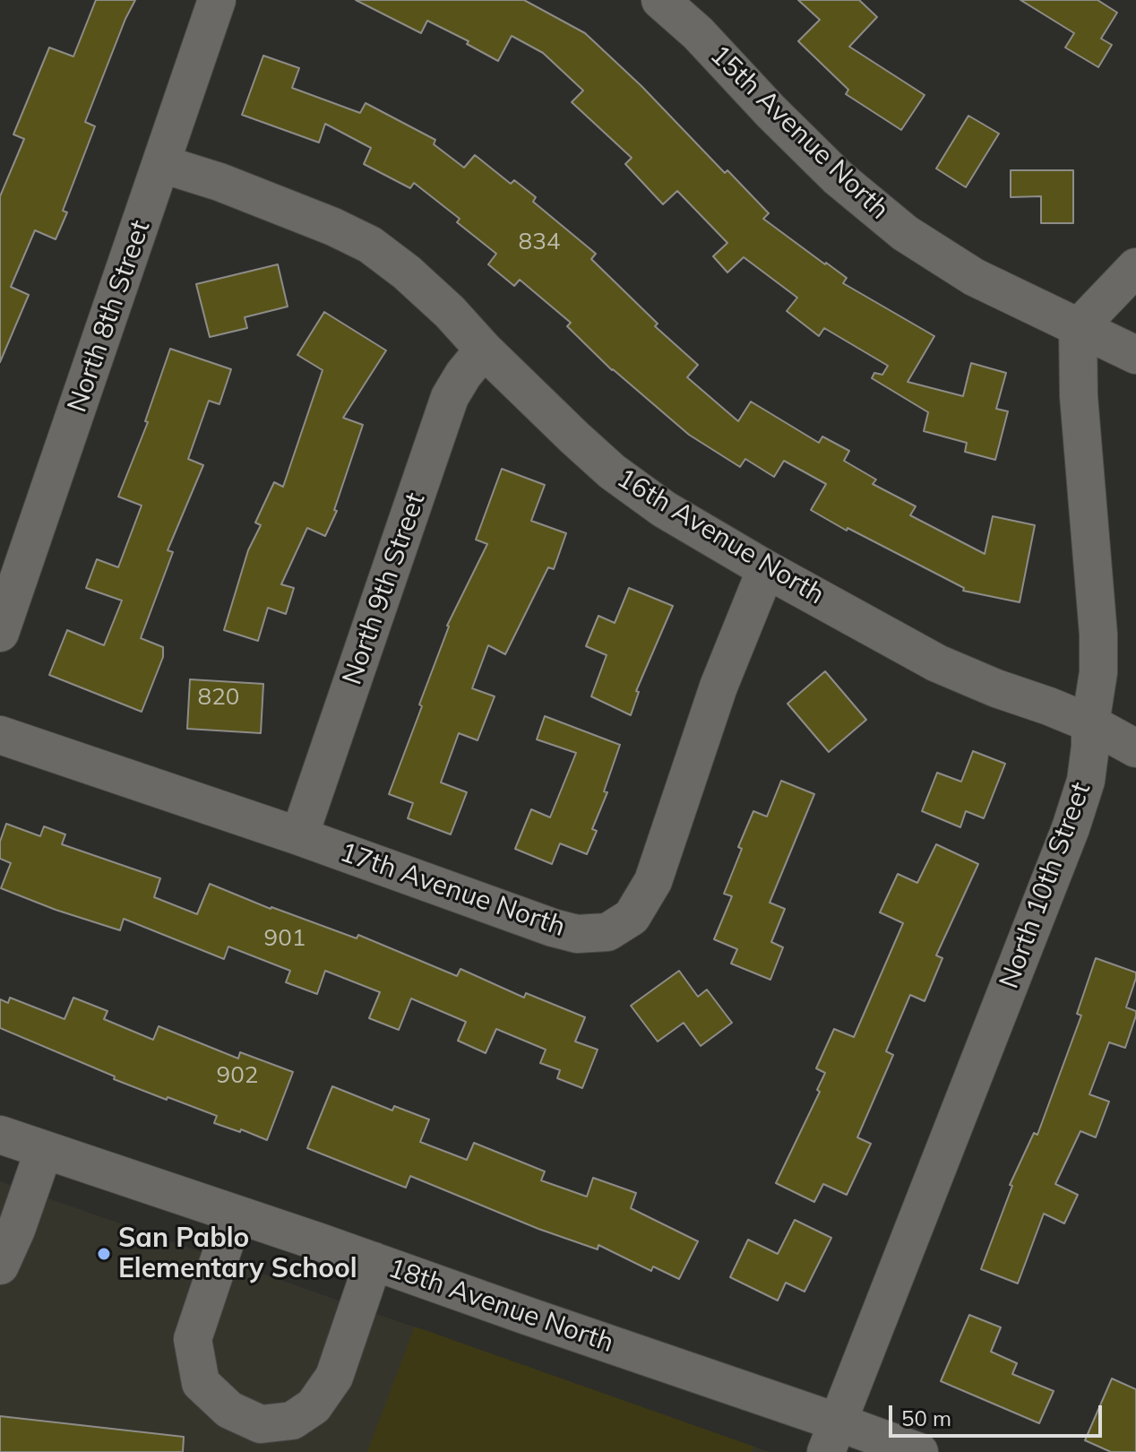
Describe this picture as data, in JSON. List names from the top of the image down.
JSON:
{
  "streets": {
    "street": [
      "15th Avenue North",
      "North 8th Street",
      "16th Avenue North",
      "North 9th Street",
      "North 10th Street",
      "17th Avenue North",
      "18th Avenue North"
    ]
  },
  "crossings": [
    ["15th Avenue North", "North 10th Street"],
    ["North 8th Street", "16th Avenue North"],
    ["16th Avenue North", "North 9th Street"],
    ["16th Avenue North", "North 10th Street"],
    ["16th Avenue North", "17th Avenue North"],
    ["North 9th Street", "17th Avenue North"],
    ["North 10th Street", "18th Avenue North"]
  ],
  "places": ["San Pablo Elementary School"],
  "house_numbers": [
    "834",
    "820",
    "901",
    "902"
  ],
  "scale_bar": "50 m"
}
